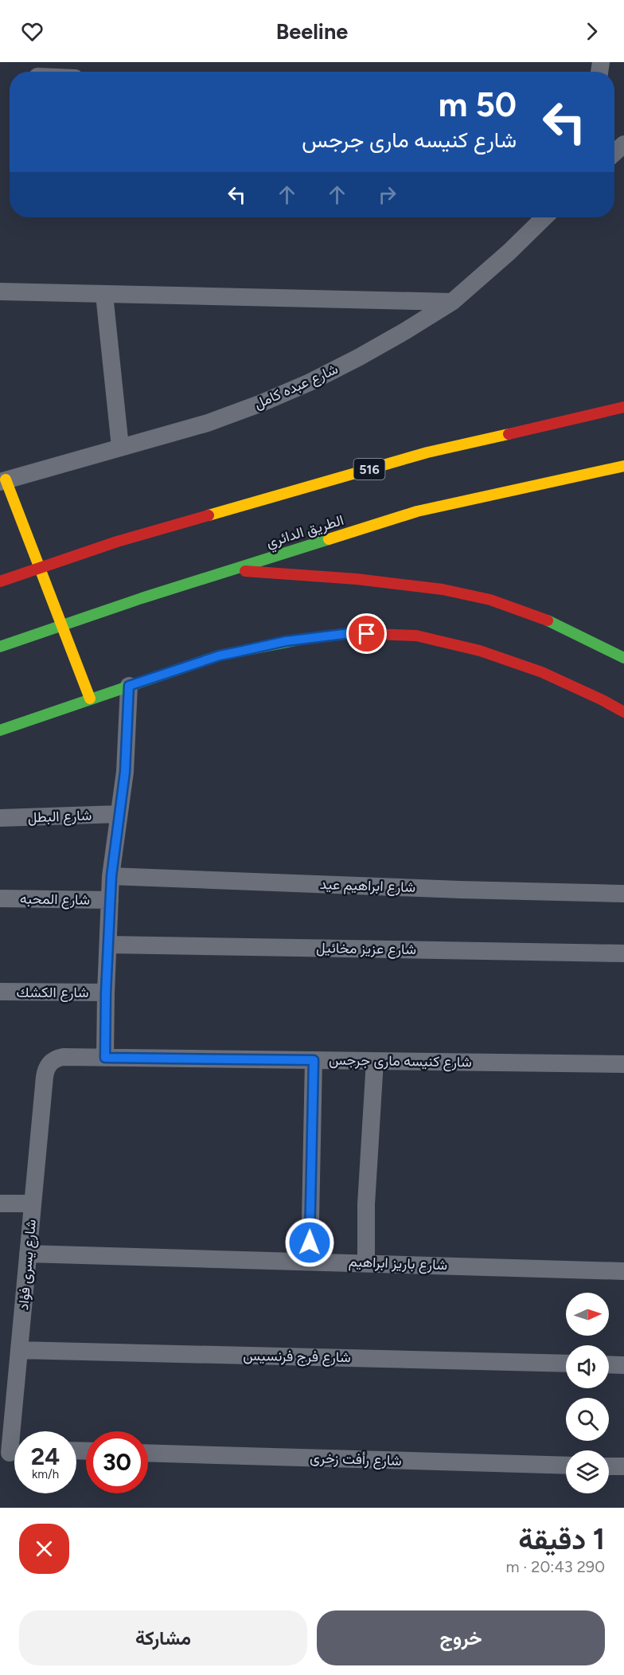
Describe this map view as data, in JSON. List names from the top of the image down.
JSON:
{
  "streets": {
    "main road": ["516", "الطريق الدائري"],
    "street": [
      "شارع عبده كامل",
      "شارع البطل",
      "شارع ابراهيم عيد",
      "شارع المحبه",
      "شارع عزيز مخائيل",
      "شارع الكشك",
      "شارع كنيسه مارى جرجس",
      "شارع باريز ابراهيم",
      "شارع يسرى فؤاد",
      "شارع فرج فرنسيس",
      "شارع رأفت زخرى"
    ]
  },
  "crossings": [
    ["شارع كنيسه مارى جرجس", "شارع يسرى فؤاد"],
    ["شارع باريز ابراهيم", "شارع يسرى فؤاد"],
    ["شارع يسرى فؤاد", "شارع فرج فرنسيس"]
  ],
  "north": "right",
  "page": {
    "header": "Beeline",
    "turn": ["50 m", "شارع كنيسه مارى جرجس"],
    "speed": "24 km/h",
    "limit": "30",
    "heading": ["1 دقيقة", "290 m · 20:43"],
    "buttons": ["خروج", "مشاركة"]
  }
}
